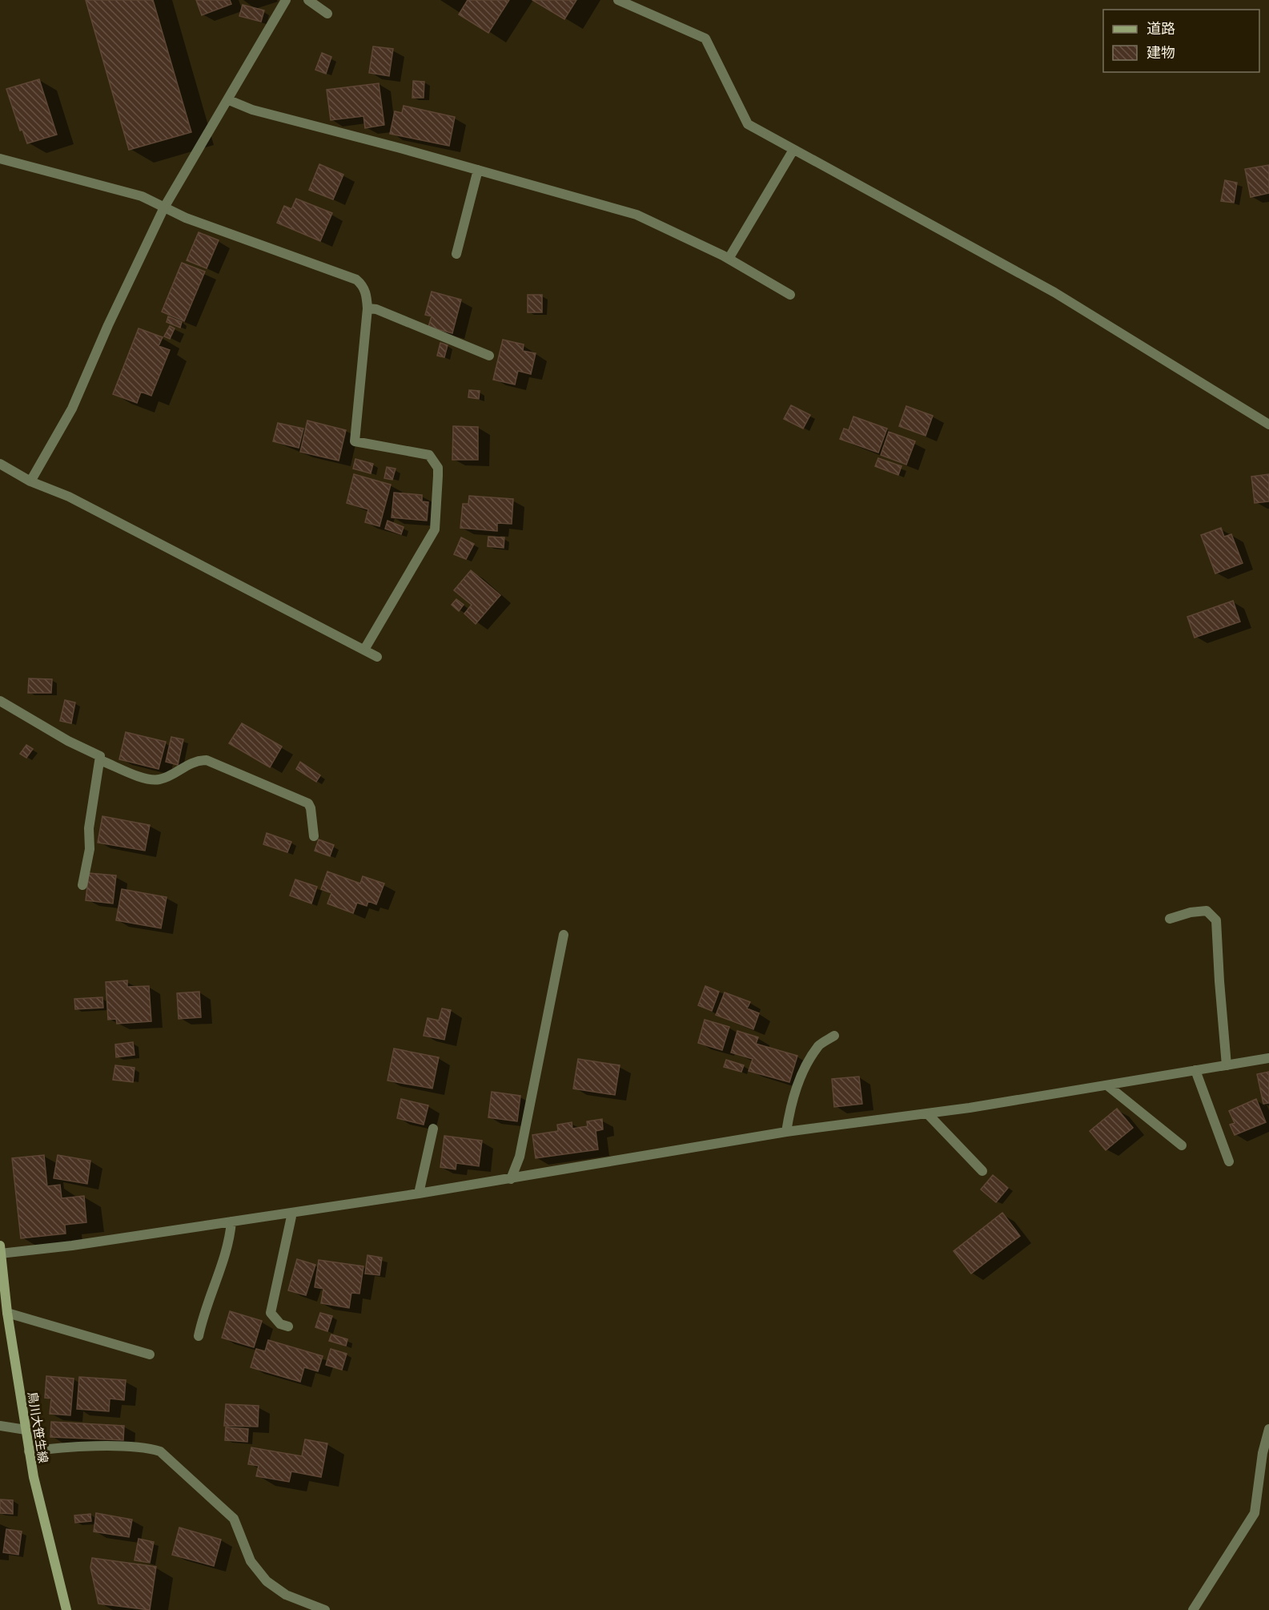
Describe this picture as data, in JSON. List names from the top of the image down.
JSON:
{
  "streets": {
    "street": ["鳥川大笹生線"]
  },
  "legend": ["道路", "建物"]
}
